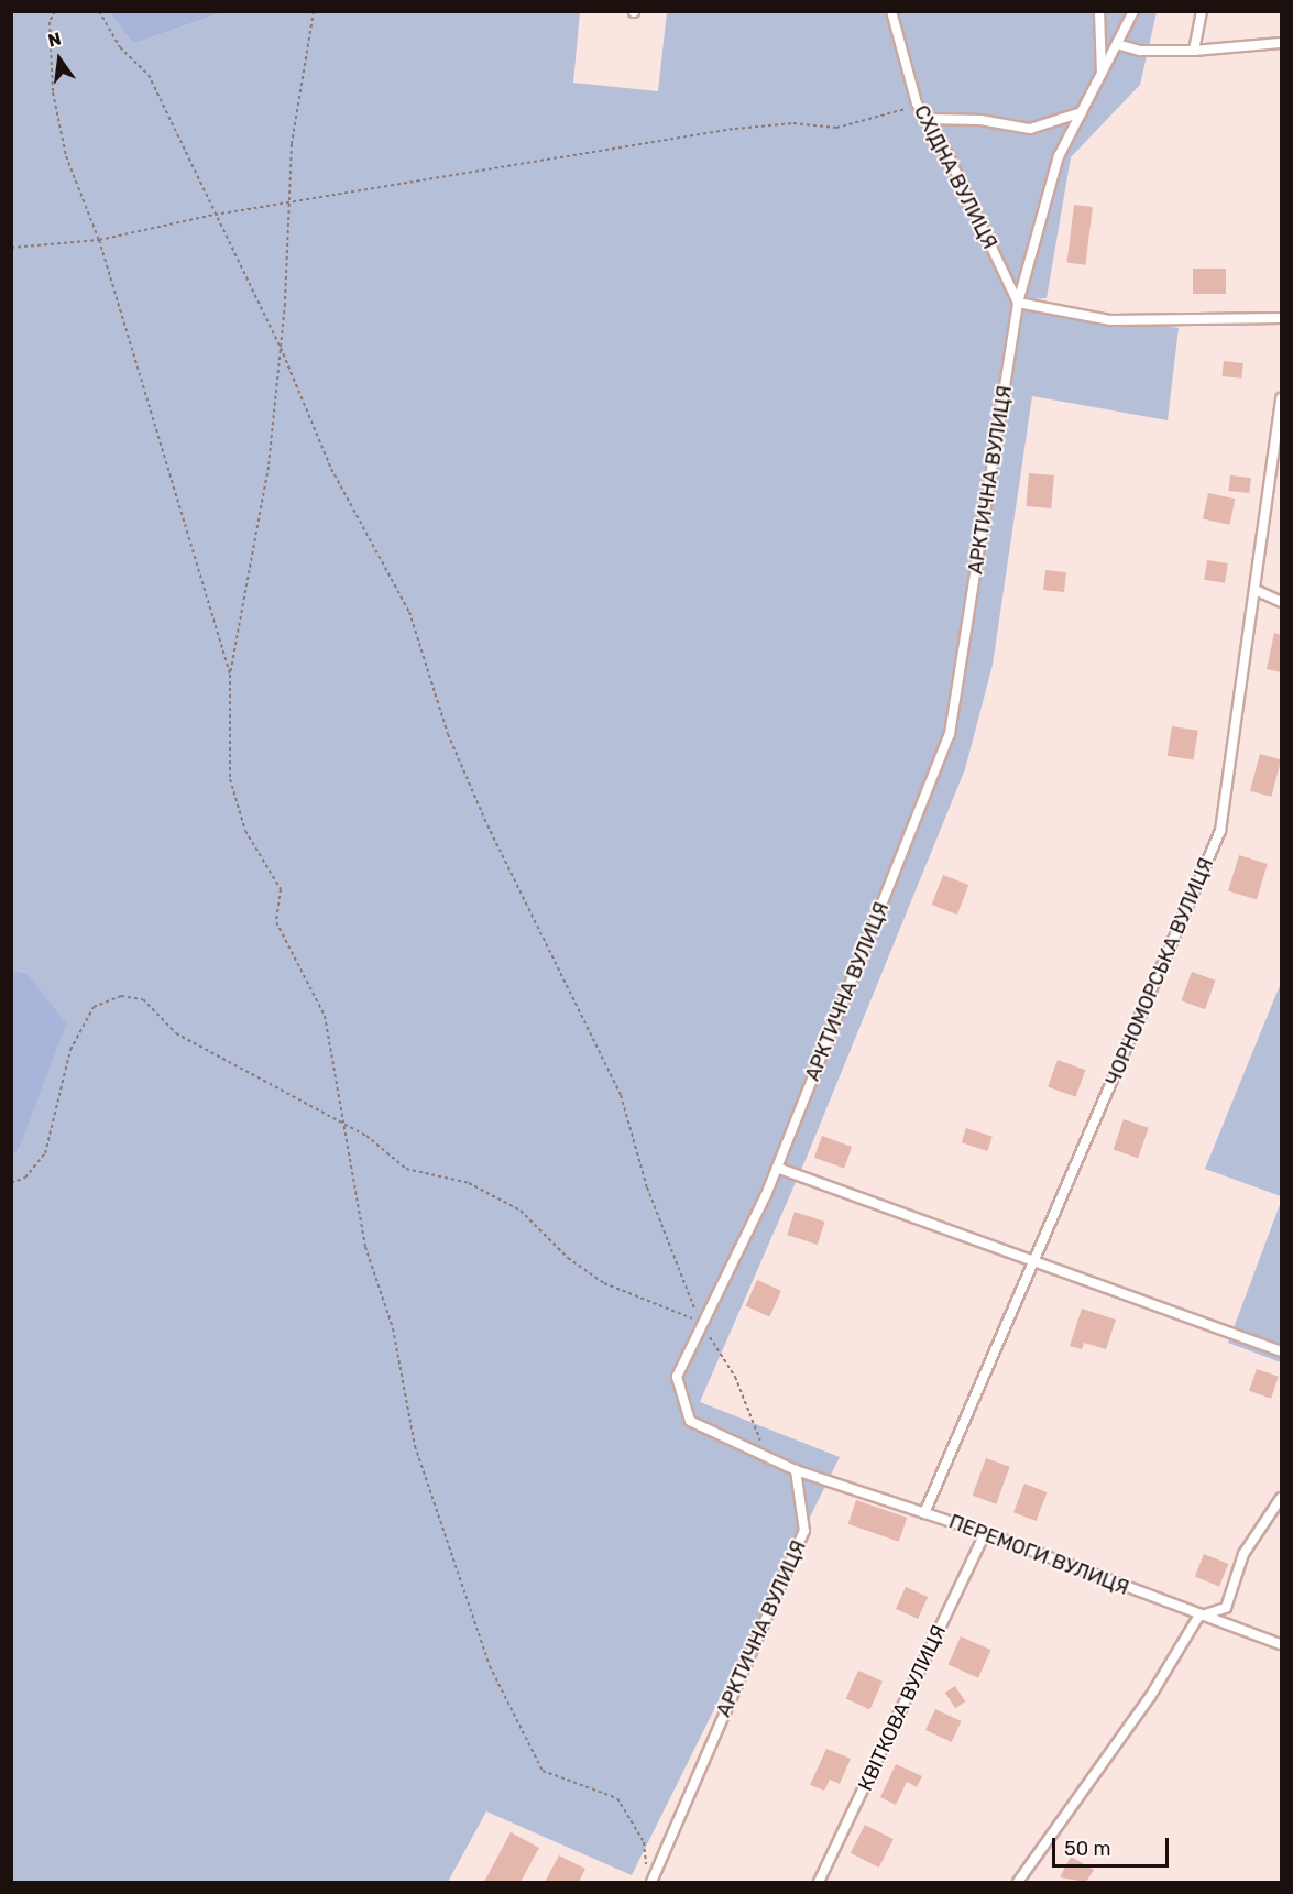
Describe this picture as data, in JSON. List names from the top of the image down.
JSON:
{
  "streets": {
    "lane": [
      "СХІДНА ВУЛИЦЯ",
      "АРКТИЧНА ВУЛИЦЯ",
      "ЧОРНОМОРСЬКА ВУЛИЦЯ",
      "ПЕРЕМОГИ ВУЛИЦЯ",
      "КВІТКОВА ВУЛИЦЯ"
    ]
  },
  "crossings": [
    ["СХІДНА ВУЛИЦЯ", "АРКТИЧНА ВУЛИЦЯ"],
    ["АРКТИЧНА ВУЛИЦЯ", "ПЕРЕМОГИ ВУЛИЦЯ"],
    ["ЧОРНОМОРСЬКА ВУЛИЦЯ", "ПЕРЕМОГИ ВУЛИЦЯ"],
    ["ПЕРЕМОГИ ВУЛИЦЯ", "КВІТКОВА ВУЛИЦЯ"]
  ],
  "scale_bar": "50 m",
  "north": "top"
}
